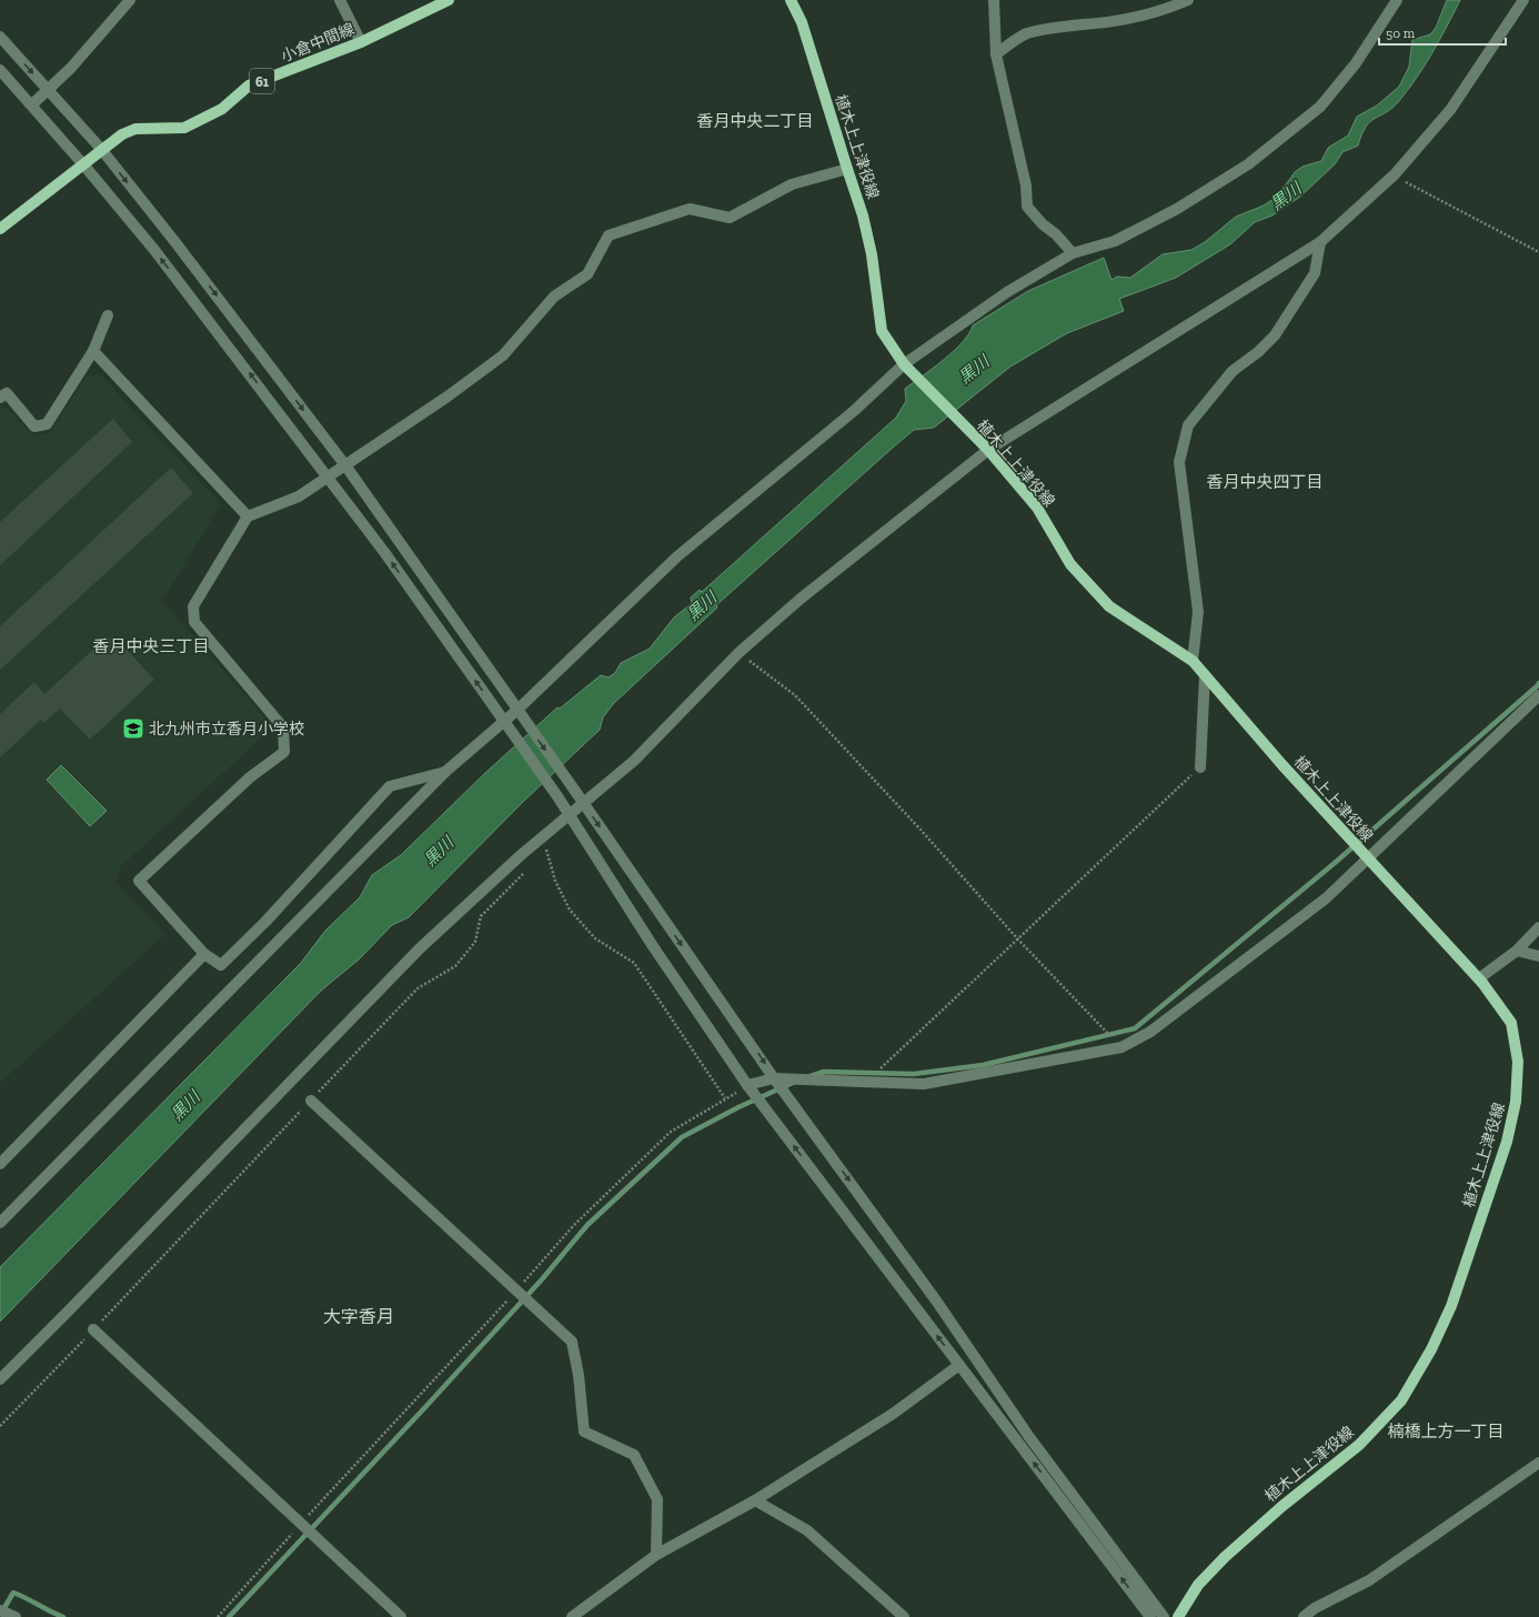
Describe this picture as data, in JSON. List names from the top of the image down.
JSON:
{
  "streets": {
    "main road": ["小倉中間線", "61", "植木上上津役線"]
  },
  "crossings": [
    ["小倉中間線", "61"]
  ],
  "districts": [
    "香月中央二丁目",
    "香月中央四丁目",
    "香月中央三丁目",
    "大字香月",
    "楠橋上方一丁目"
  ],
  "water": ["黒川"],
  "places": {
    "school or university": ["北九州市立香月小学校"]
  },
  "scale_bar": "50 m"
}
